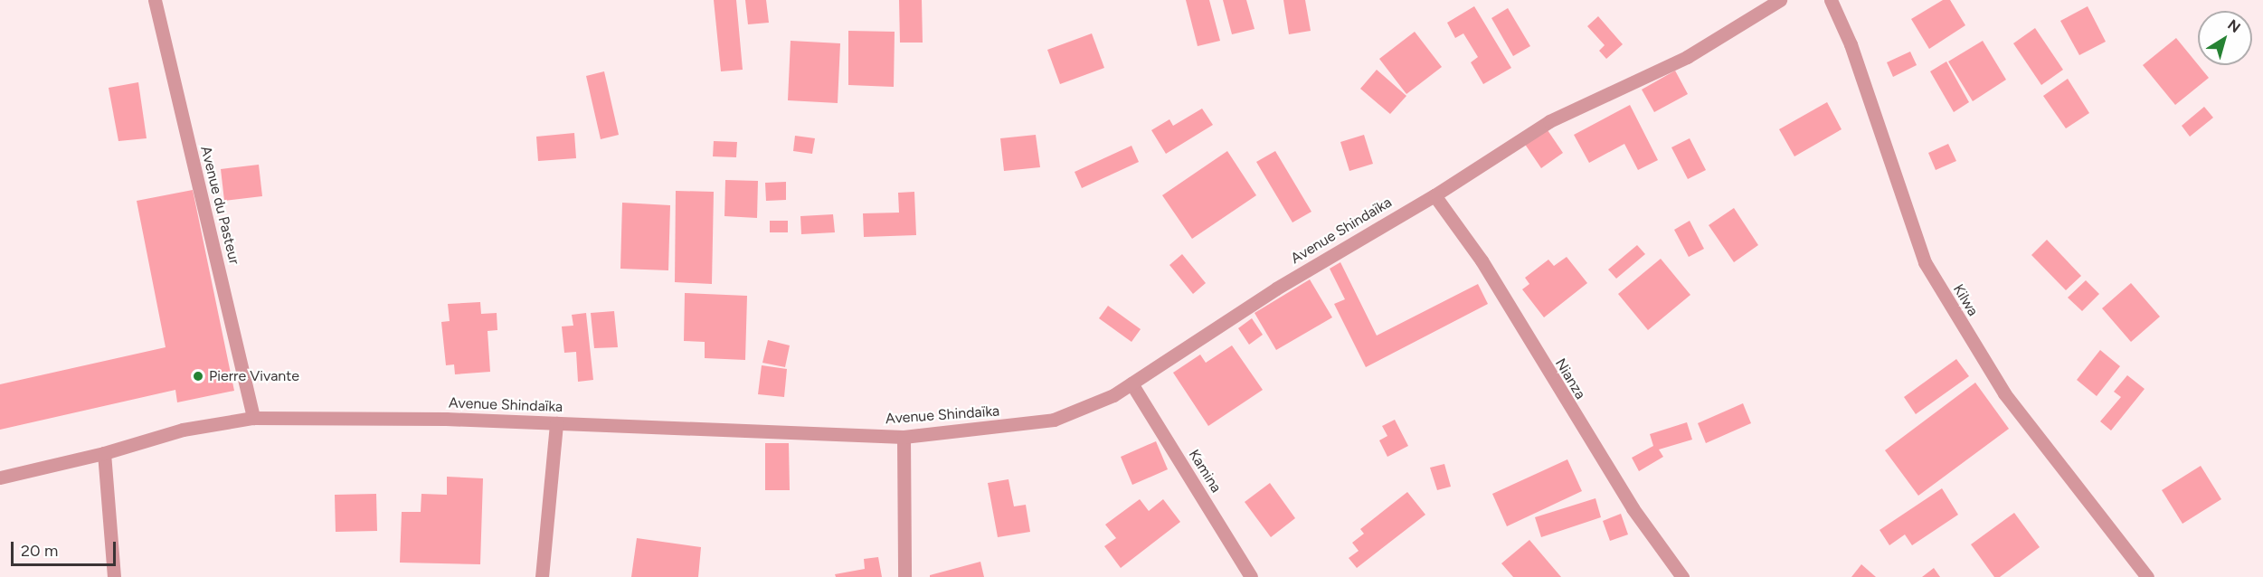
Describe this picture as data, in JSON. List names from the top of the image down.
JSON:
{
  "streets": {
    "street": [
      "Avenue du Pasteur",
      "Avenue Shindaïka",
      "Kilwa",
      "Nianza",
      "Kamina"
    ]
  },
  "crossings": [
    ["Avenue du Pasteur", "Avenue Shindaïka"],
    ["Avenue Shindaïka", "Nianza"],
    ["Avenue Shindaïka", "Kamina"]
  ],
  "places": ["Pierre Vivante"],
  "scale_bar": "20 m",
  "north": "top right"
}
